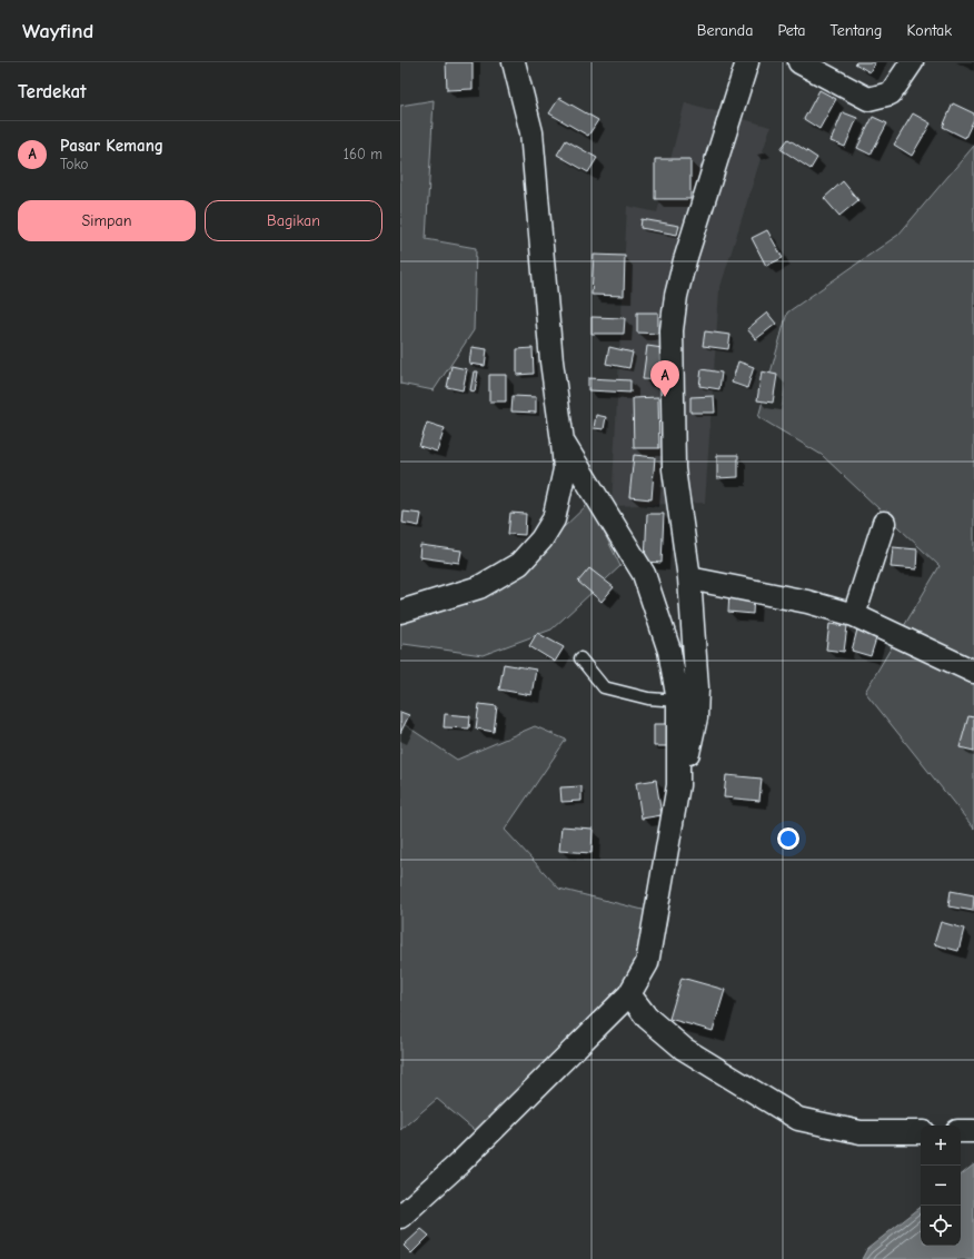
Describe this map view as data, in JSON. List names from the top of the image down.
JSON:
{
  "page": {
    "header": "Wayfind",
    "nav": [
      "Beranda",
      "Peta",
      "Tentang",
      "Kontak"
    ],
    "heading": "Terdekat",
    "list": [
      {
        "mark": "A",
        "name": "Pasar Kemang",
        "note": "Toko",
        "value": "160 m"
      }
    ],
    "buttons": ["Simpan", "Bagikan"],
    "pins": "A",
    "map_buttons": ["+", "−"]
  }
}
